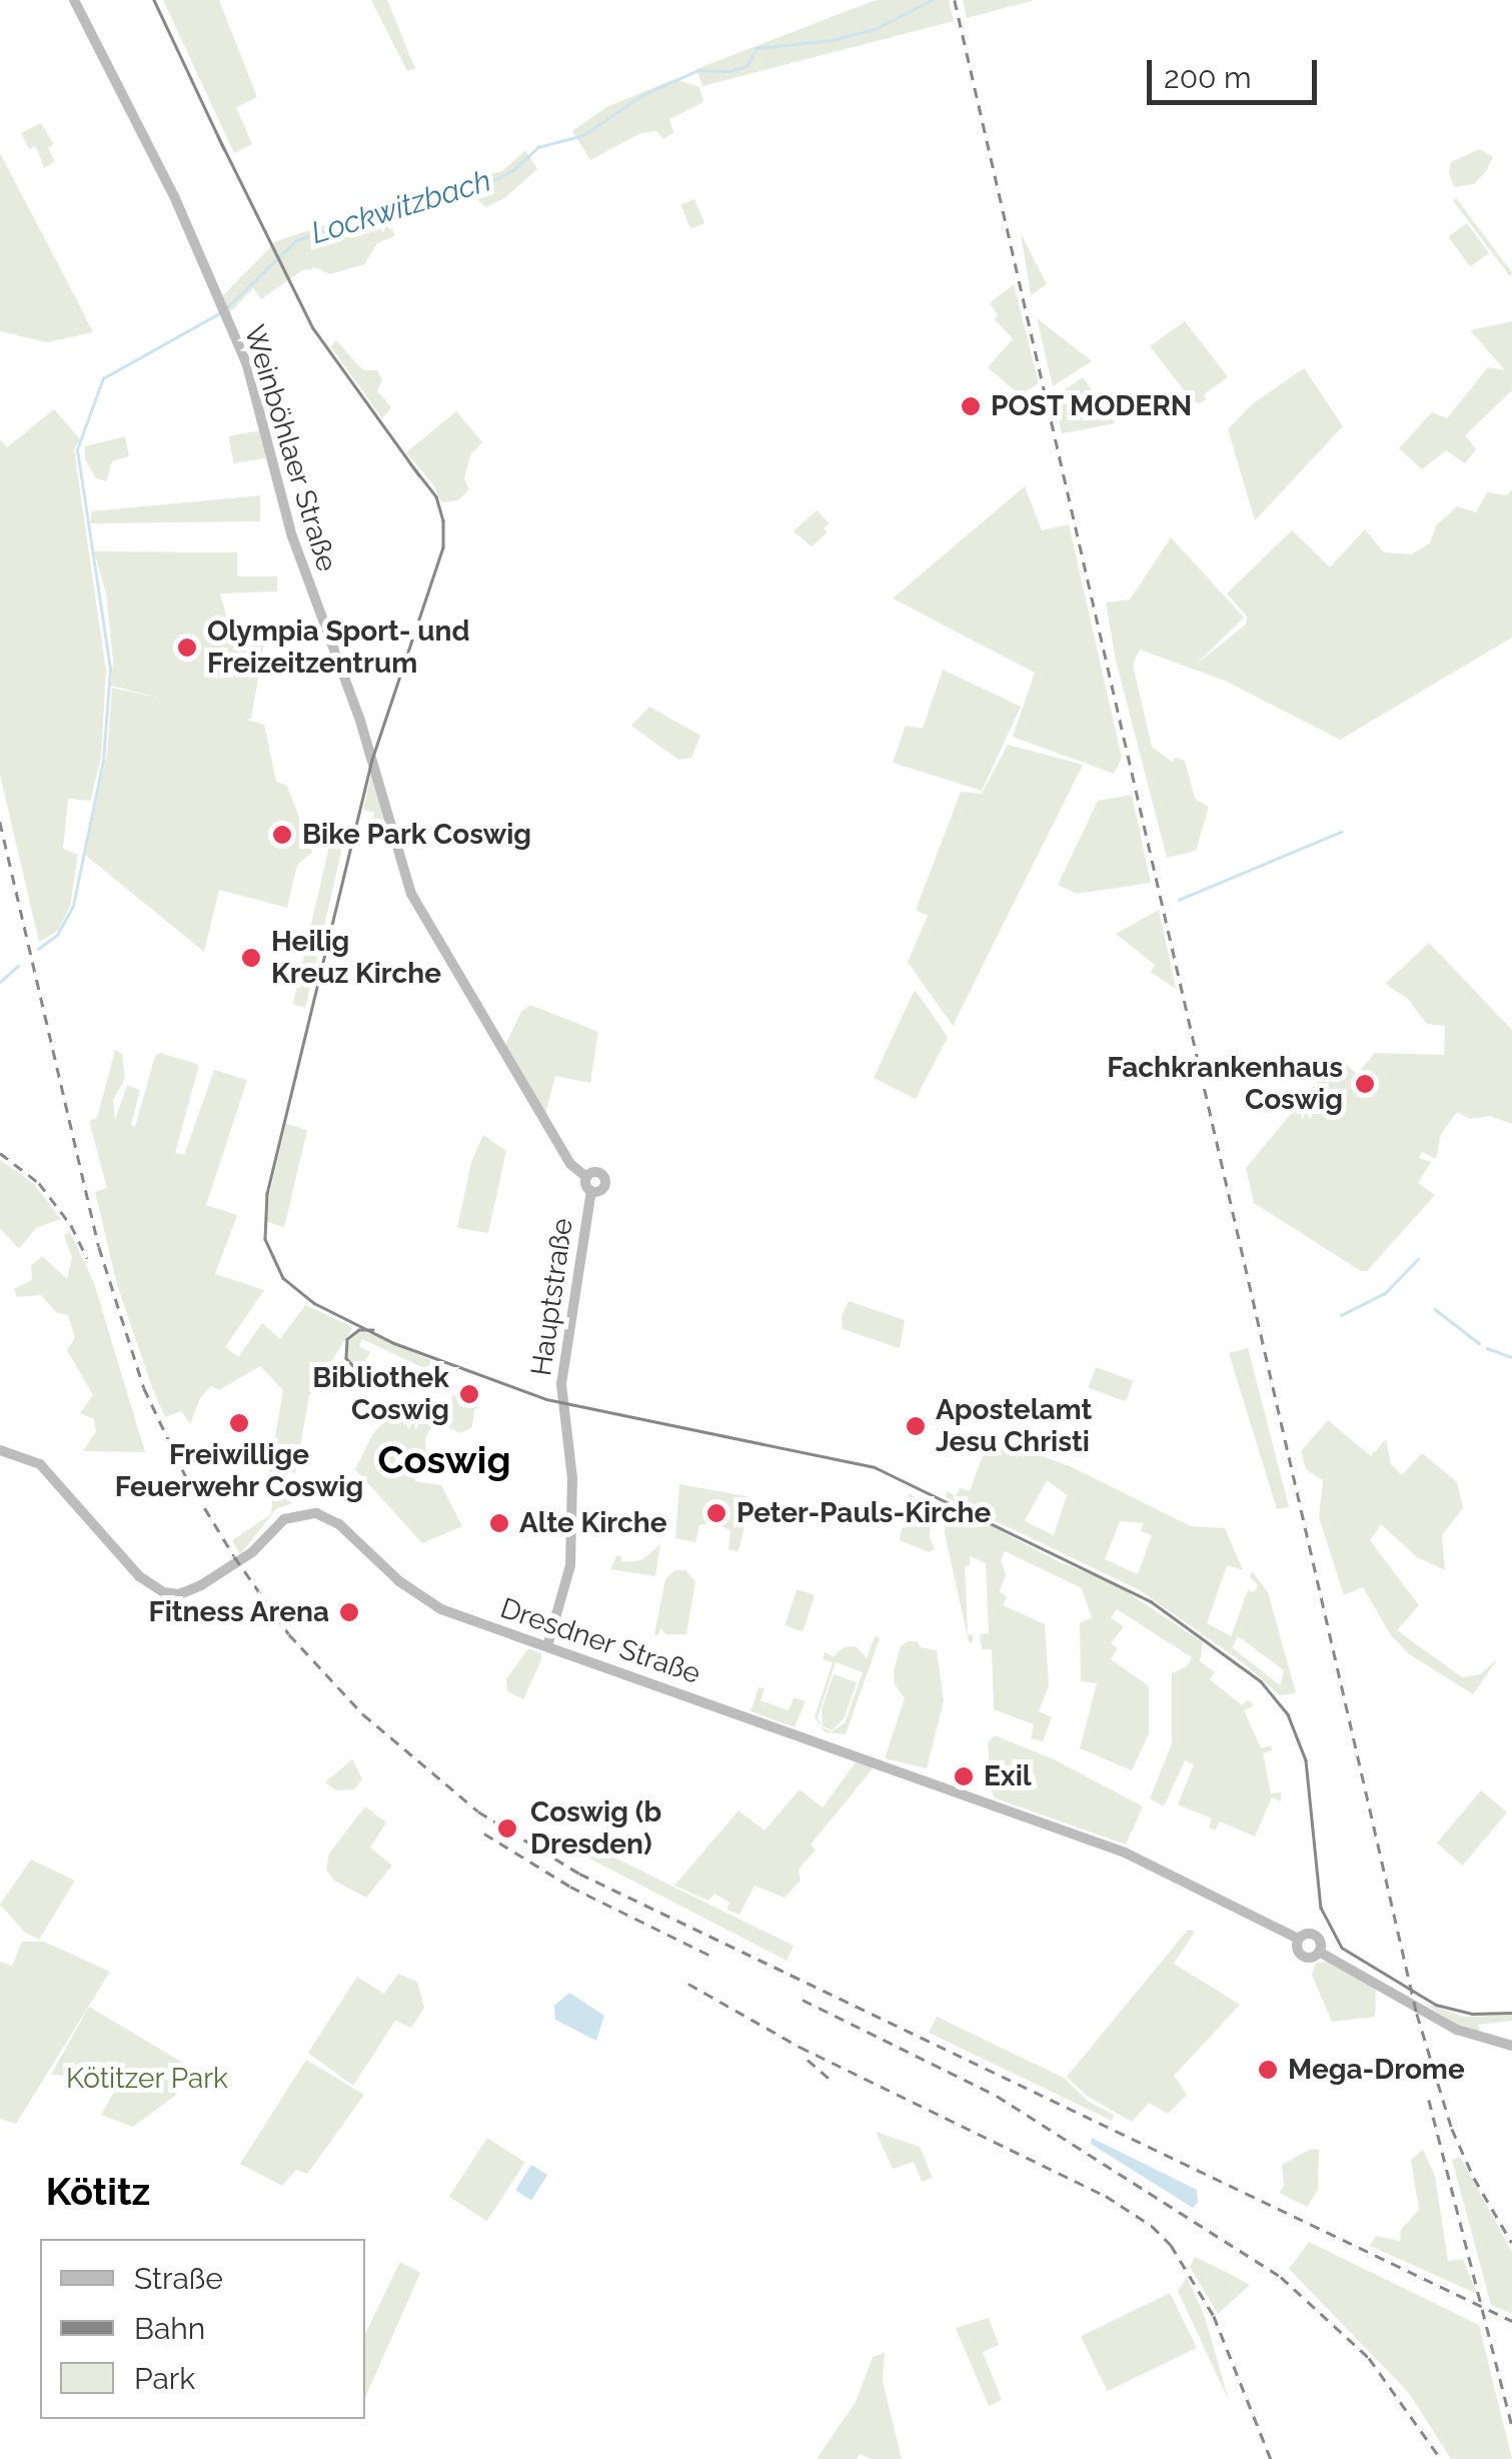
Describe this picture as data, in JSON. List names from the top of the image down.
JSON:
{
  "streets": {
    "main road": ["Weinböhlaer Straße", "Hauptstraße", "Dresdner Straße"]
  },
  "crossings": [
    ["Weinböhlaer Straße", "Hauptstraße"],
    ["Hauptstraße", "Dresdner Straße"]
  ],
  "districts": ["Coswig", "Kötitz"],
  "water": ["Lockwitzbach"],
  "parks": ["Kötitzer Park"],
  "places": [
    "POST MODERN",
    "Olympia Sport- und Freizeitzentrum",
    "Bike Park Coswig",
    "Heilig Kreuz Kirche",
    "Fachkrankenhaus Coswig",
    "Bibliothek Coswig",
    "Freiwillige Feuerwehr Coswig",
    "Apostelamt Jesu Christi",
    "Peter-Pauls-Kirche",
    "Alte Kirche",
    "Fitness Arena",
    "Exil",
    "Coswig (b Dresden)",
    "Mega-Drome"
  ],
  "legend": ["Straße", "Bahn", "Park"],
  "scale_bar": "200 m"
}
